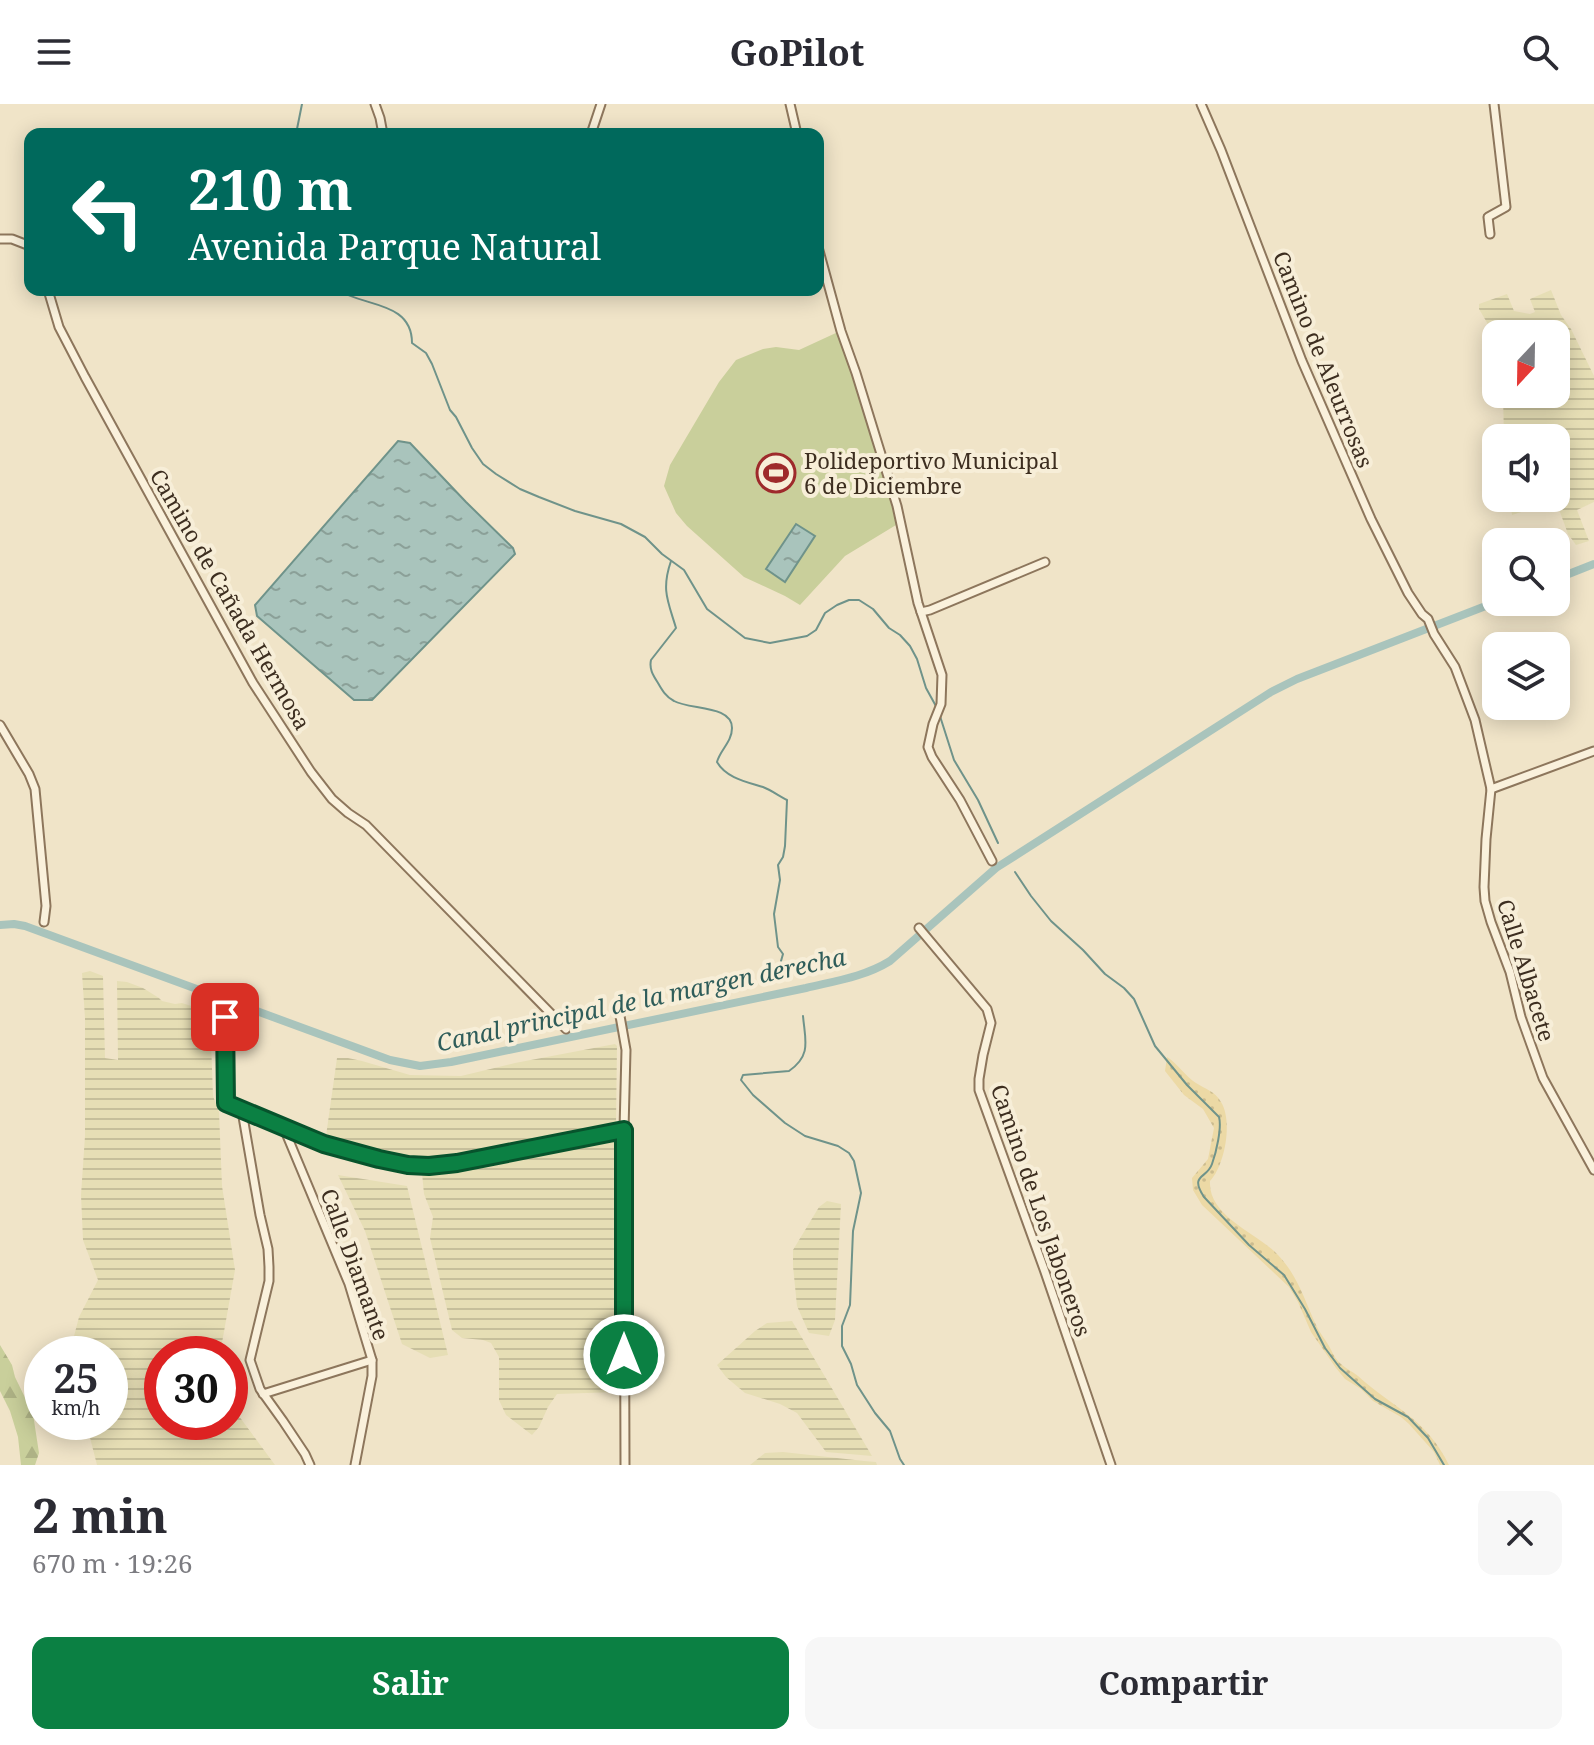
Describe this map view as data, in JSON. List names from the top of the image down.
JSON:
{
  "streets": {
    "street": [
      "Camino de Aleurrosas",
      "Camino de Cañada Hermosa",
      "Calle Albacete",
      "Camino de Los Jaboneros",
      "Calle Diamante"
    ]
  },
  "crossings": [
    ["Camino de Aleurrosas", "Calle Albacete"]
  ],
  "water": ["Canal principal de la margen derecha"],
  "places": {
    "sports": ["Polideportivo Municipal 6 de Diciembre"]
  },
  "north": "bottom",
  "page": {
    "header": "GoPilot",
    "turn": ["210 m", "Avenida Parque Natural"],
    "speed": "25 km/h",
    "limit": "30",
    "heading": ["2 min", "670 m · 19:26"],
    "buttons": ["Salir", "Compartir"]
  }
}
